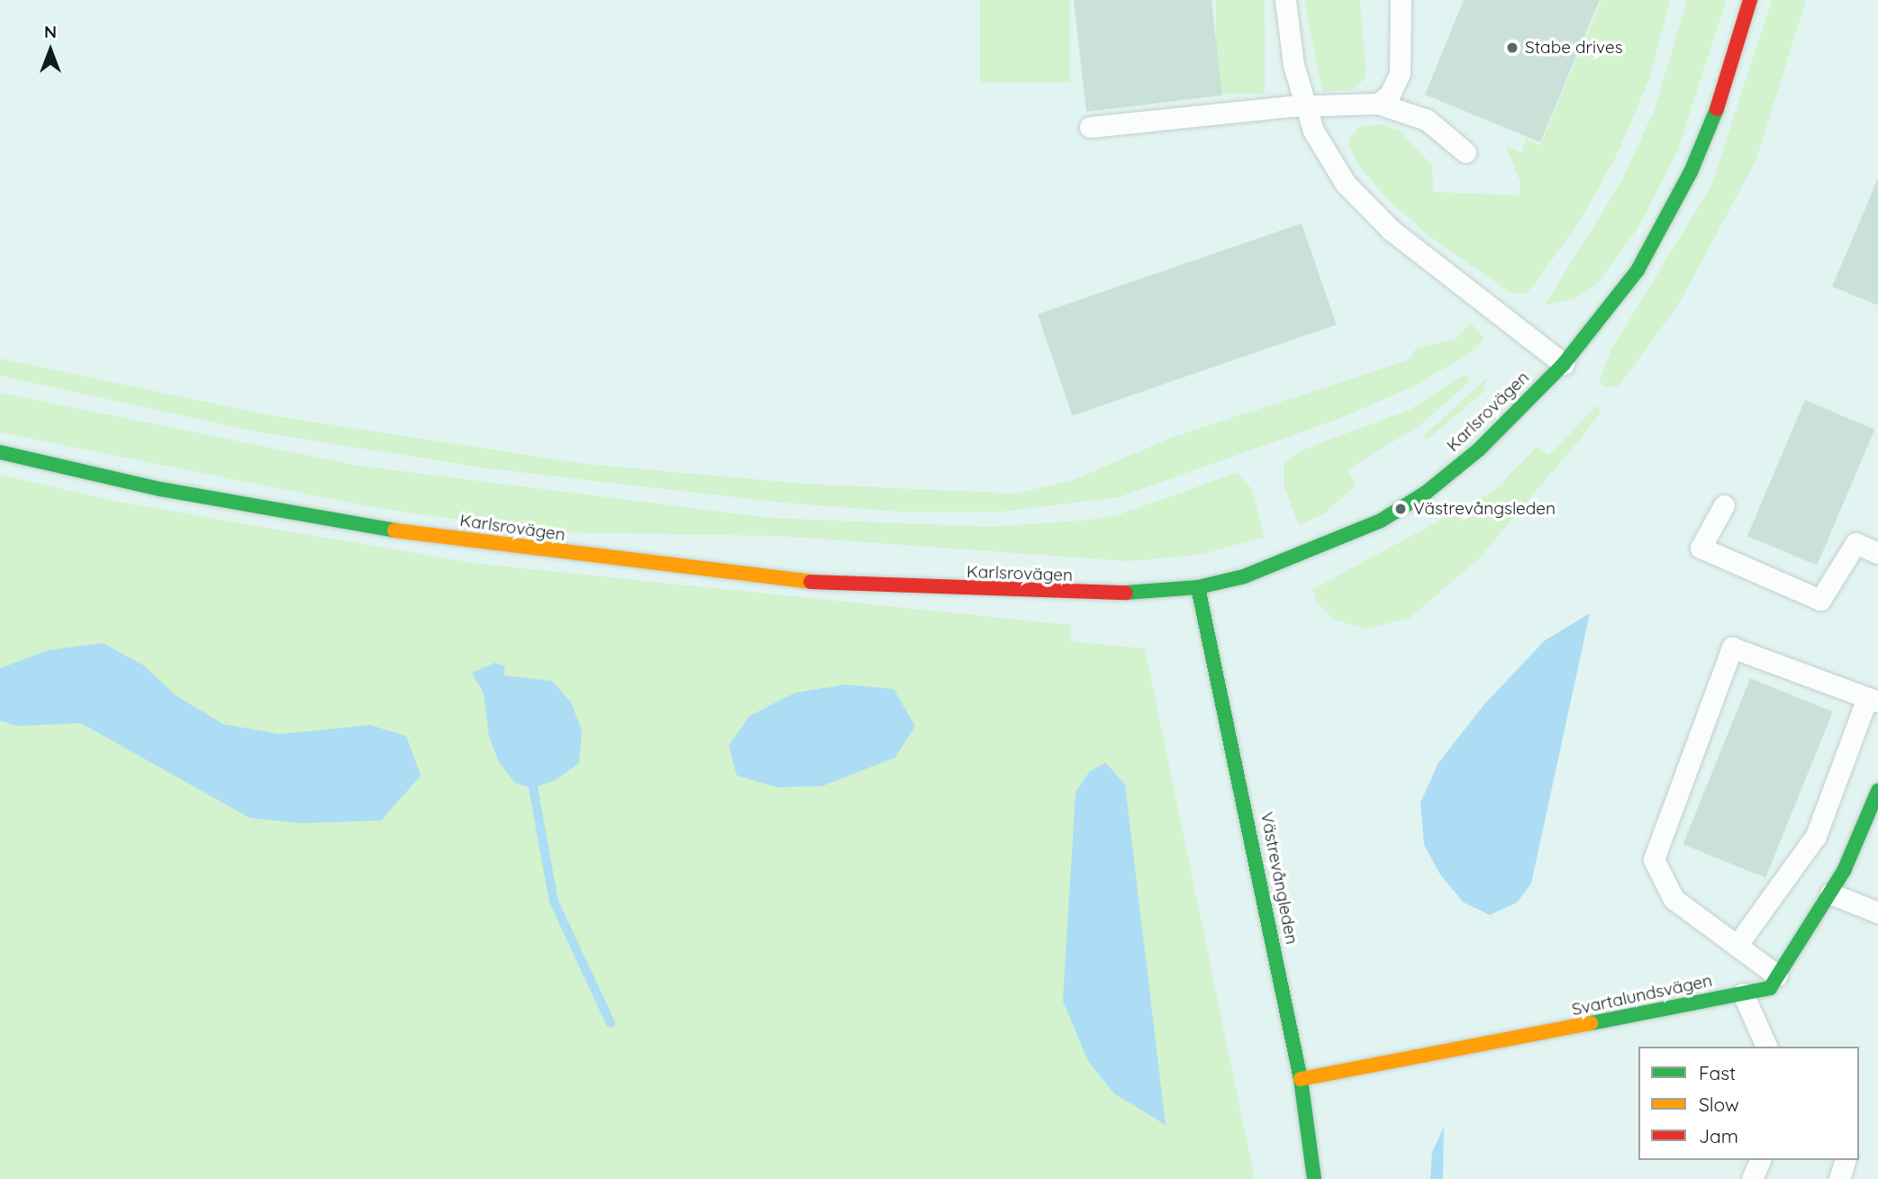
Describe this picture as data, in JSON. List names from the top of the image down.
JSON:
{
  "streets": {
    "street": ["Karlsrovägen", "Västrevångleden", "Svartalundsvägen"]
  },
  "crossings": [
    ["Karlsrovägen", "Västrevångleden"],
    ["Västrevångleden", "Svartalundsvägen"]
  ],
  "places": ["Stabe drives", "Västrevångsleden"],
  "legend": ["Fast", "Slow", "Jam"],
  "north": "top"
}
